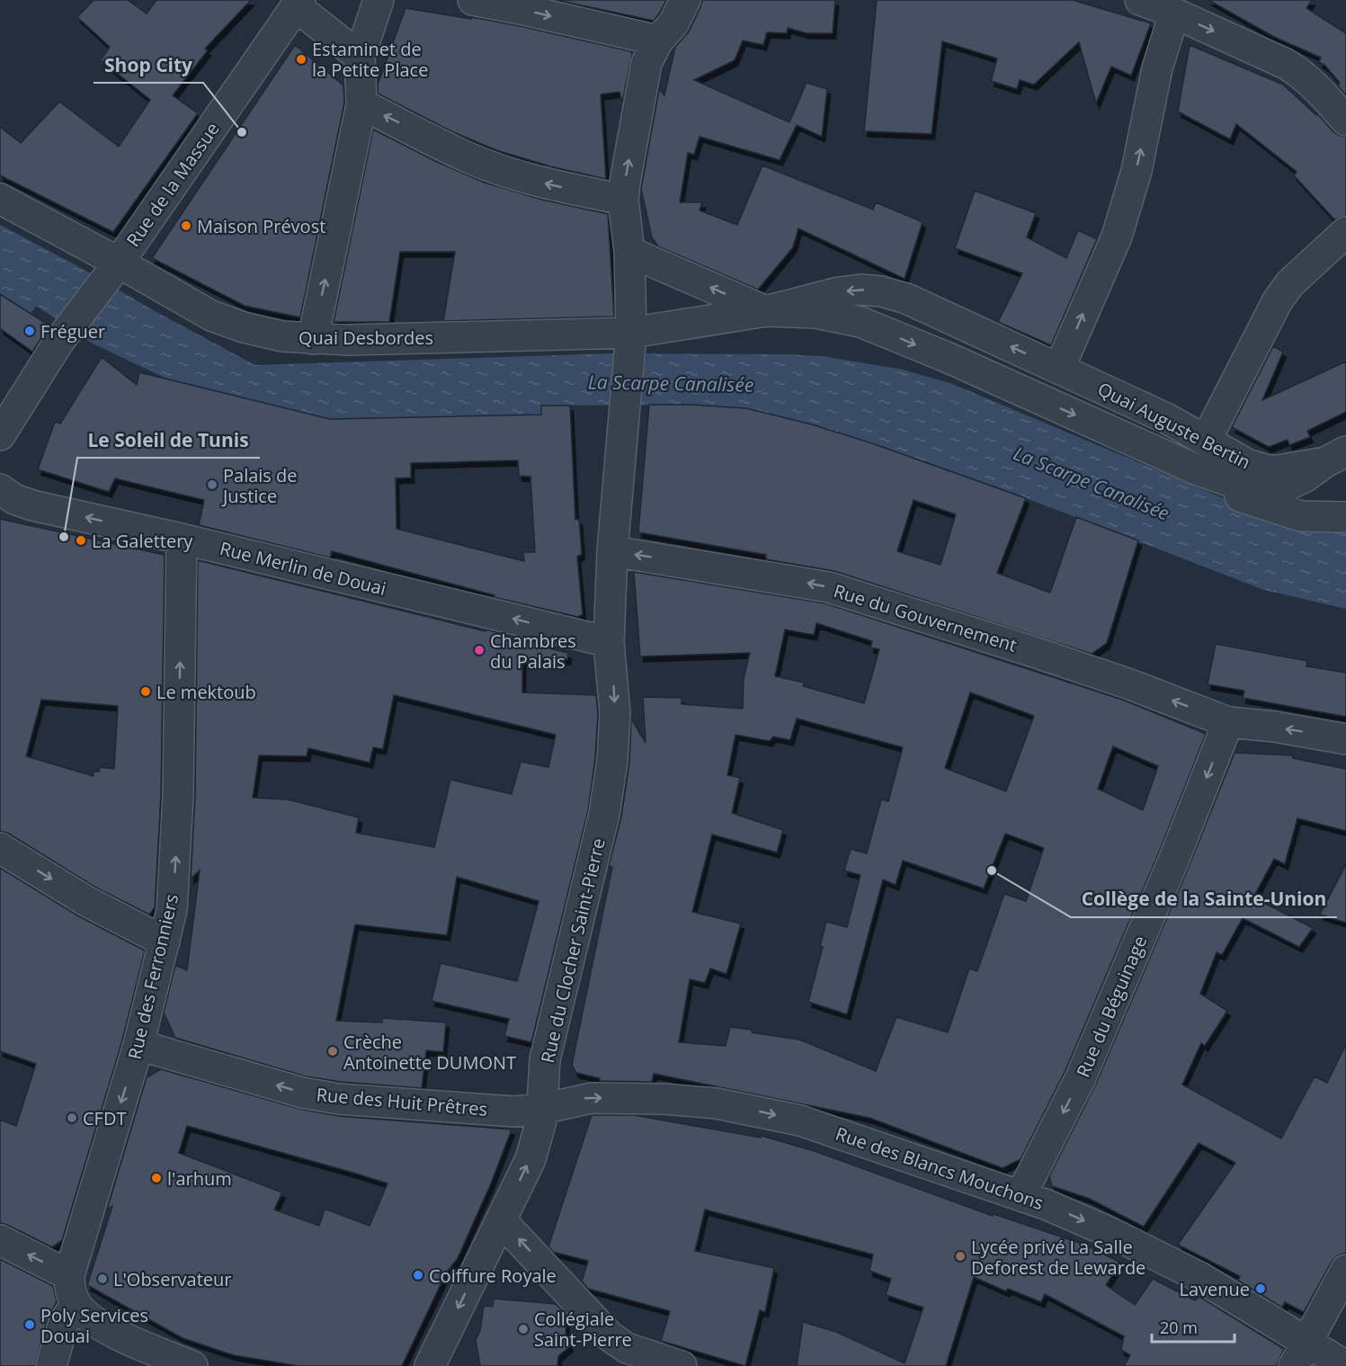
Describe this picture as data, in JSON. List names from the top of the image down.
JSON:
{
  "streets": {
    "street": [
      "Rue de la Massue",
      "Quai Desbordes",
      "Quai Auguste Bertin",
      "Rue Merlin de Douai",
      "Rue du Gouvernement",
      "Rue du Clocher Saint-Pierre",
      "Rue des Ferronniers",
      "Rue du Béguinage",
      "Rue des Huit Prêtres",
      "Rue des Blancs Mouchons"
    ]
  },
  "crossings": [
    ["Rue de la Massue", "Quai Desbordes"],
    ["Quai Desbordes", "Quai Auguste Bertin"],
    ["Quai Desbordes", "Rue du Clocher Saint-Pierre"],
    ["Quai Auguste Bertin", "Rue du Clocher Saint-Pierre"],
    ["Rue Merlin de Douai", "Rue du Clocher Saint-Pierre"],
    ["Rue Merlin de Douai", "Rue des Ferronniers"],
    ["Rue du Gouvernement", "Rue du Clocher Saint-Pierre"],
    ["Rue du Gouvernement", "Rue du Béguinage"],
    ["Rue du Clocher Saint-Pierre", "Rue des Huit Prêtres"],
    ["Rue du Clocher Saint-Pierre", "Rue des Blancs Mouchons"],
    ["Rue des Ferronniers", "Rue des Huit Prêtres"],
    ["Rue du Béguinage", "Rue des Blancs Mouchons"],
    ["Rue des Huit Prêtres", "Rue des Blancs Mouchons"]
  ],
  "one_way": [
    "Rue Merlin de Douai",
    "Rue du Gouvernement",
    "Rue du Béguinage",
    "Rue des Huit Prêtres",
    "Rue des Blancs Mouchons"
  ],
  "water": ["La Scarpe Canalisée"],
  "places": [
    "Estaminet de la Petite Place",
    "Shop City",
    "Maison Prévost",
    "Fréguer",
    "Palais de Justice",
    "Le Soleil de Tunis",
    "La Galettery",
    "Chambres du Palais",
    "Le mektoub",
    "Collège de la Sainte-Union",
    "Crèche Antoinette DUMONT",
    "CFDT",
    "l'arhum",
    "Lycée privé La Salle Deforest de Lewarde",
    "Coiffure Royale",
    "L'Observateur",
    "Lavenue",
    "Poly Services Douai",
    "Collégiale Saint-Pierre"
  ],
  "scale_bar": "20 m"
}
